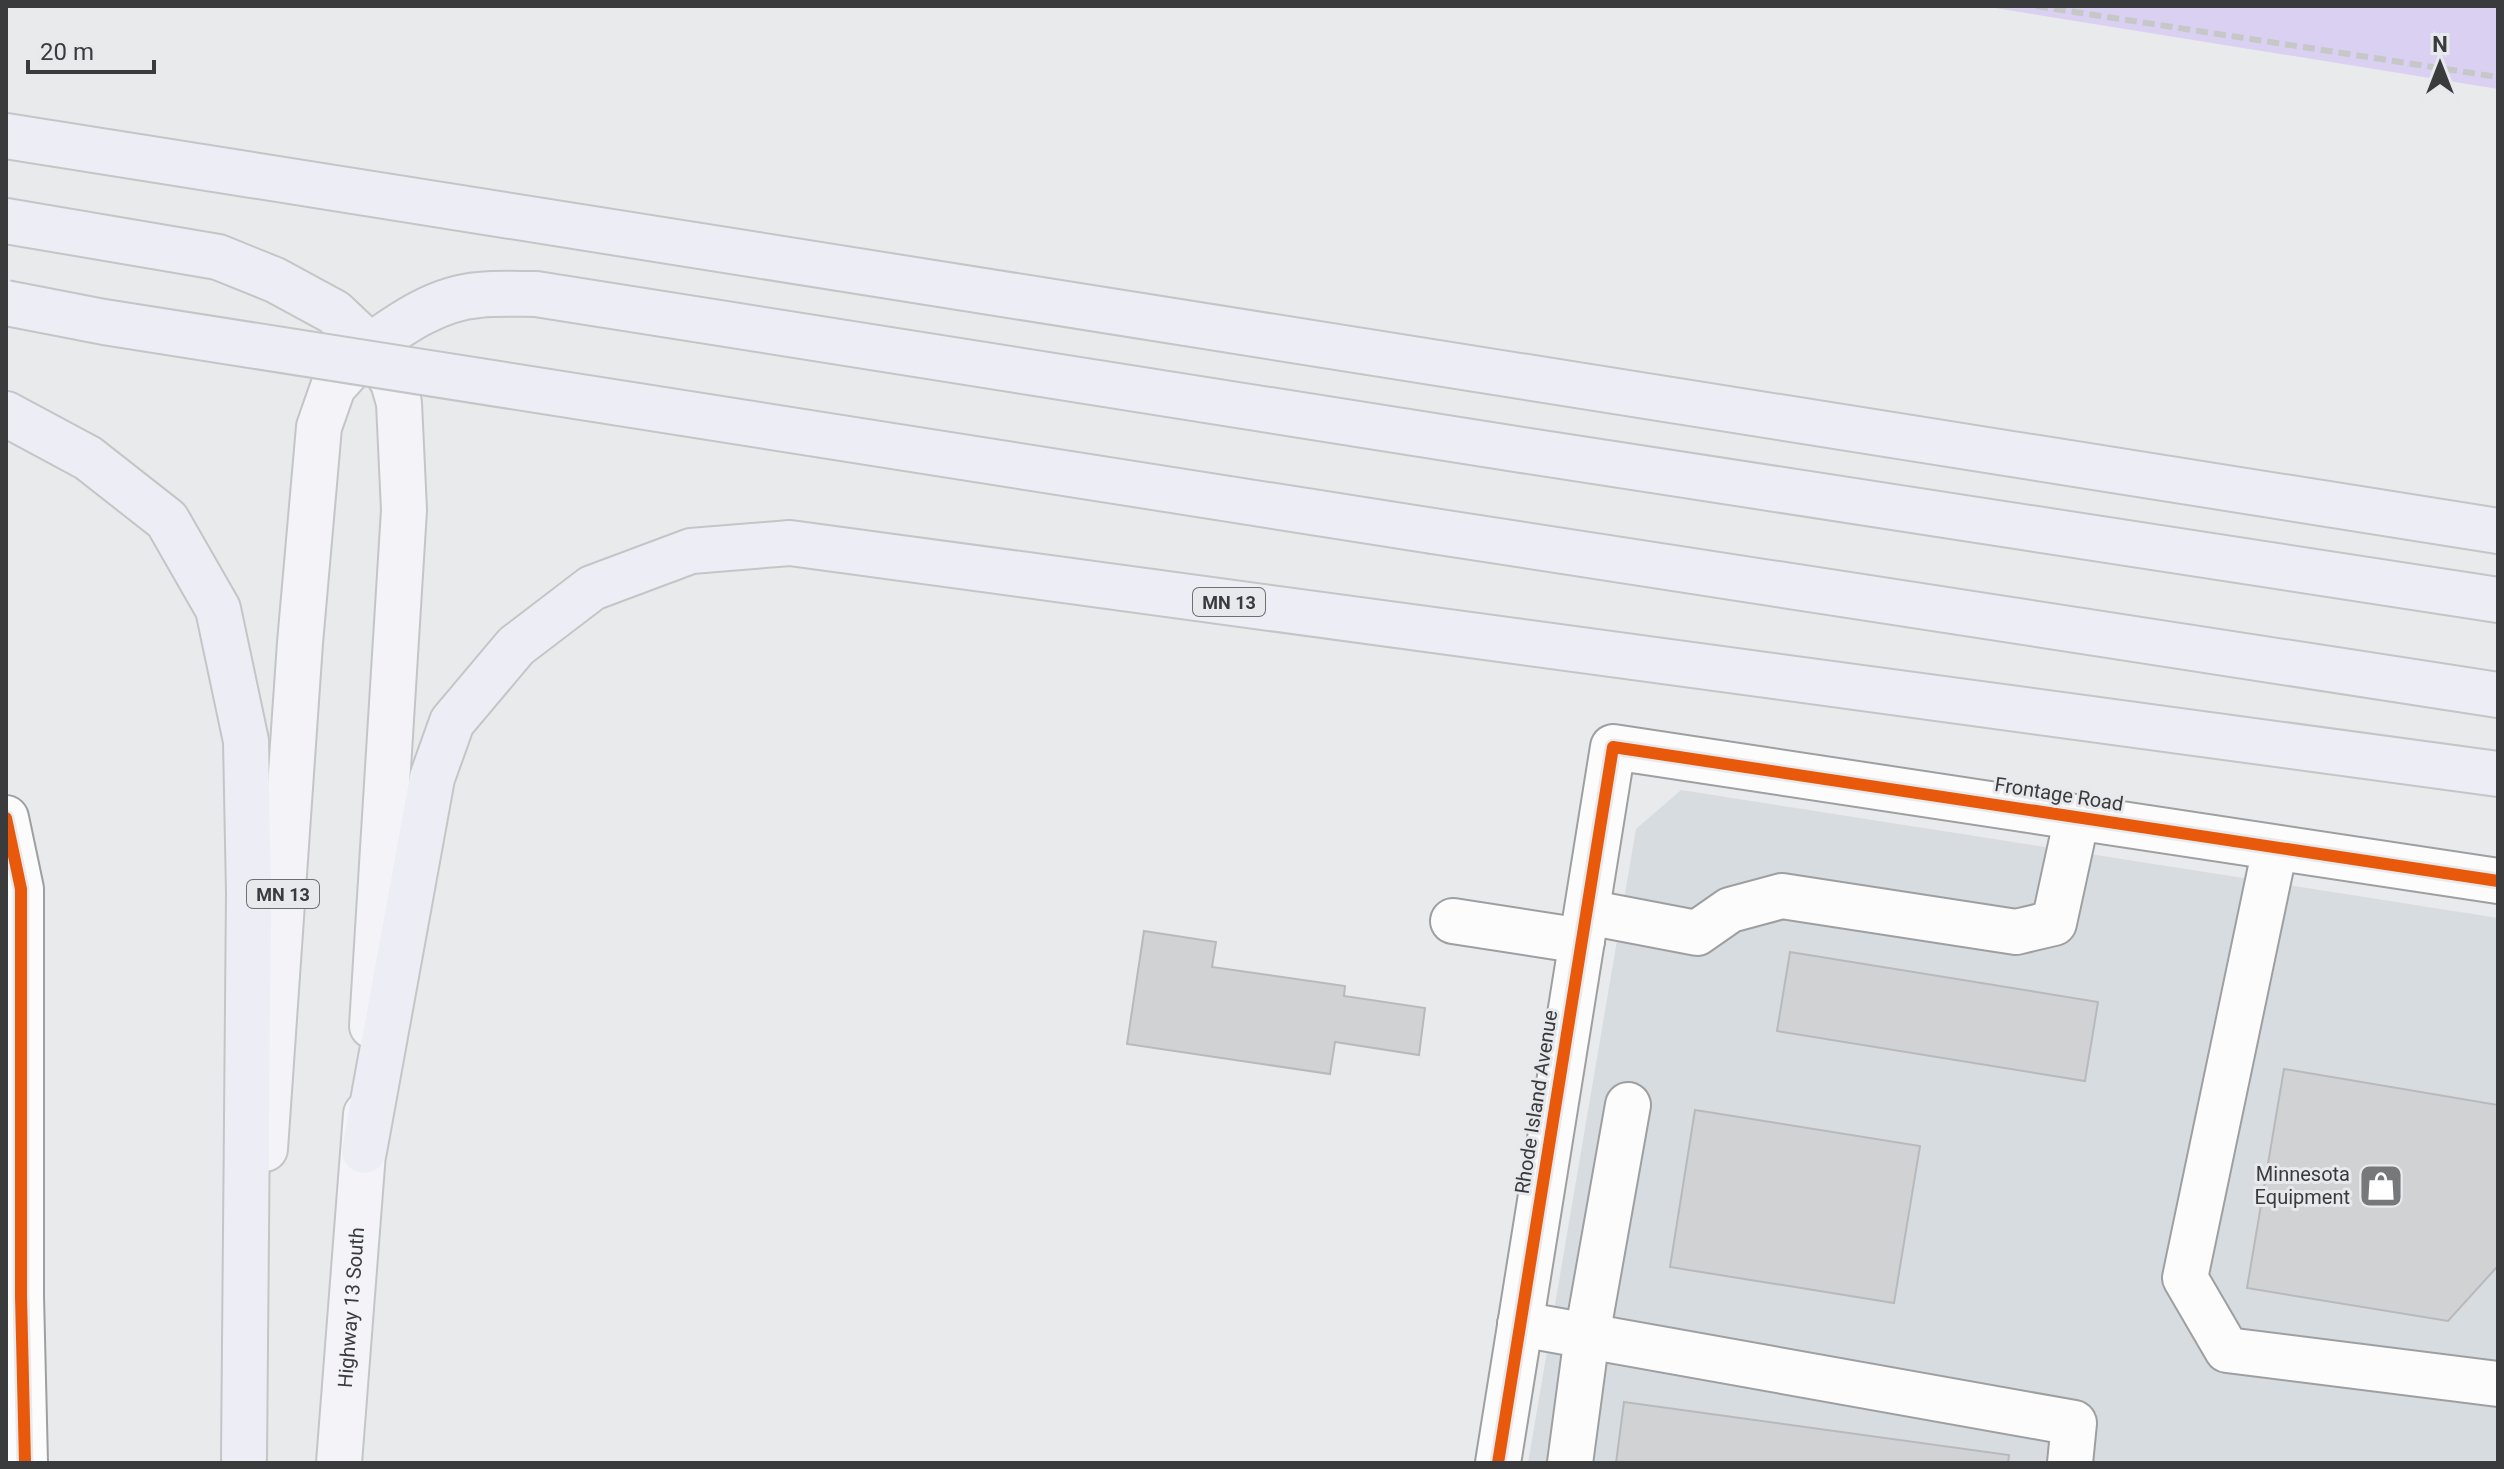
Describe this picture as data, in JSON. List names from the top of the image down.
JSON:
{
  "streets": {
    "highway": ["MN 13"],
    "main road": ["Highway 13 South"],
    "street": ["Frontage Road", "Rhode Island Avenue"]
  },
  "crossings": [
    ["MN 13", "Highway 13 South"],
    ["Frontage Road", "Rhode Island Avenue"]
  ],
  "places": {
    "shop": ["Minnesota Equipment"]
  },
  "scale_bar": "20 m",
  "north": "top"
}
